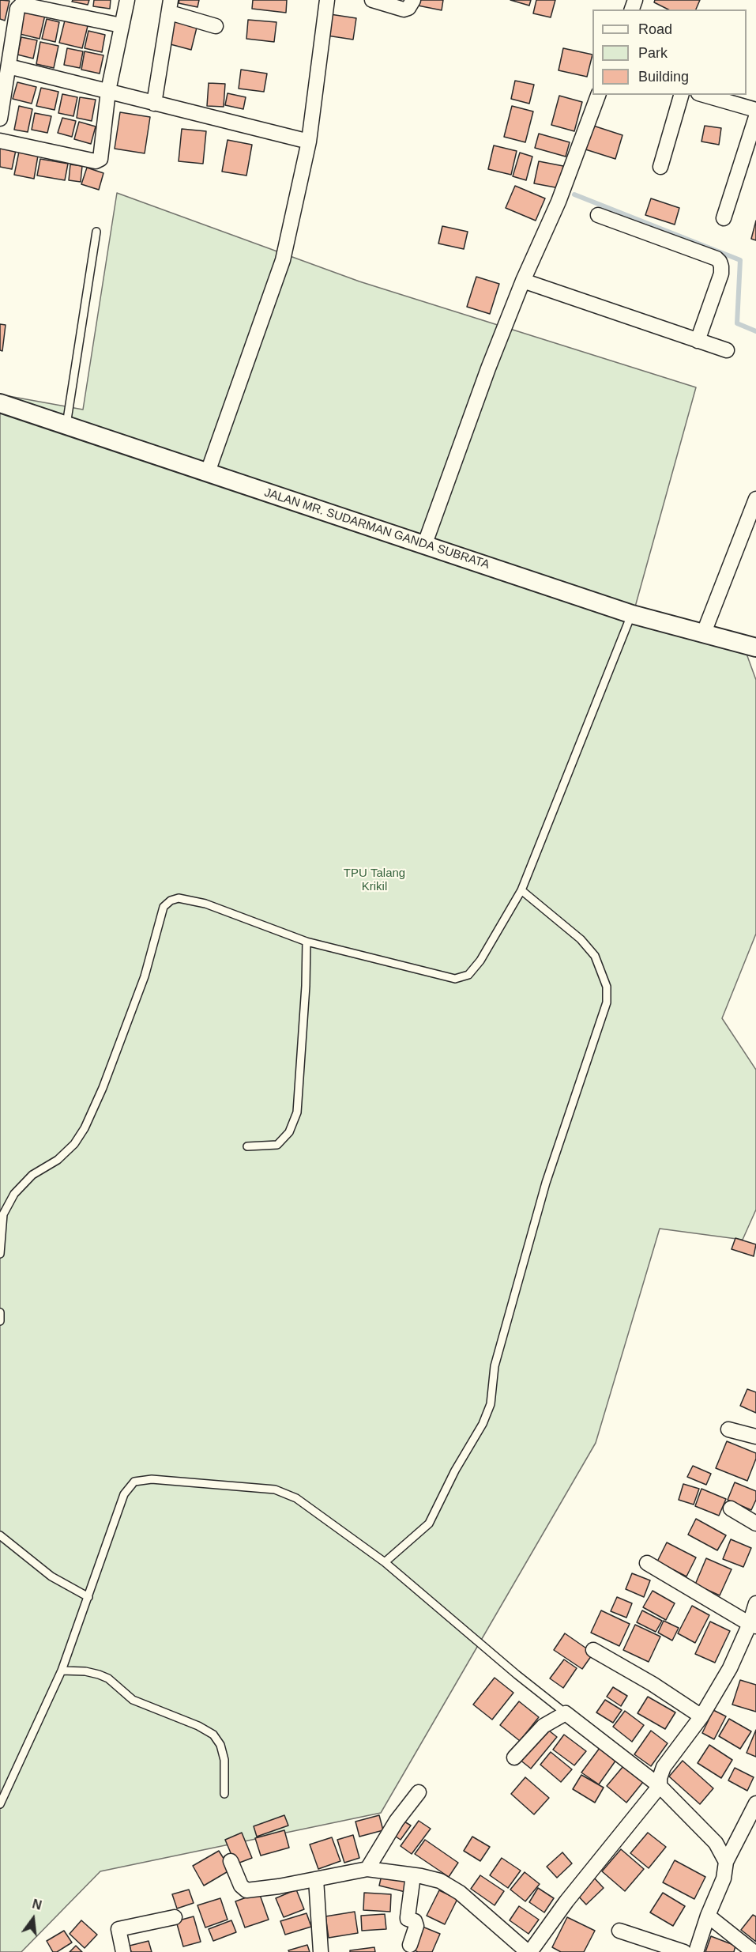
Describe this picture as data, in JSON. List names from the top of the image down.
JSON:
{
  "streets": {
    "street": ["JALAN MR. SUDARMAN GANDA SUBRATA"]
  },
  "parks": ["TPU Talang Krikil"],
  "legend": ["Road", "Park", "Building"],
  "north": "top"
}
